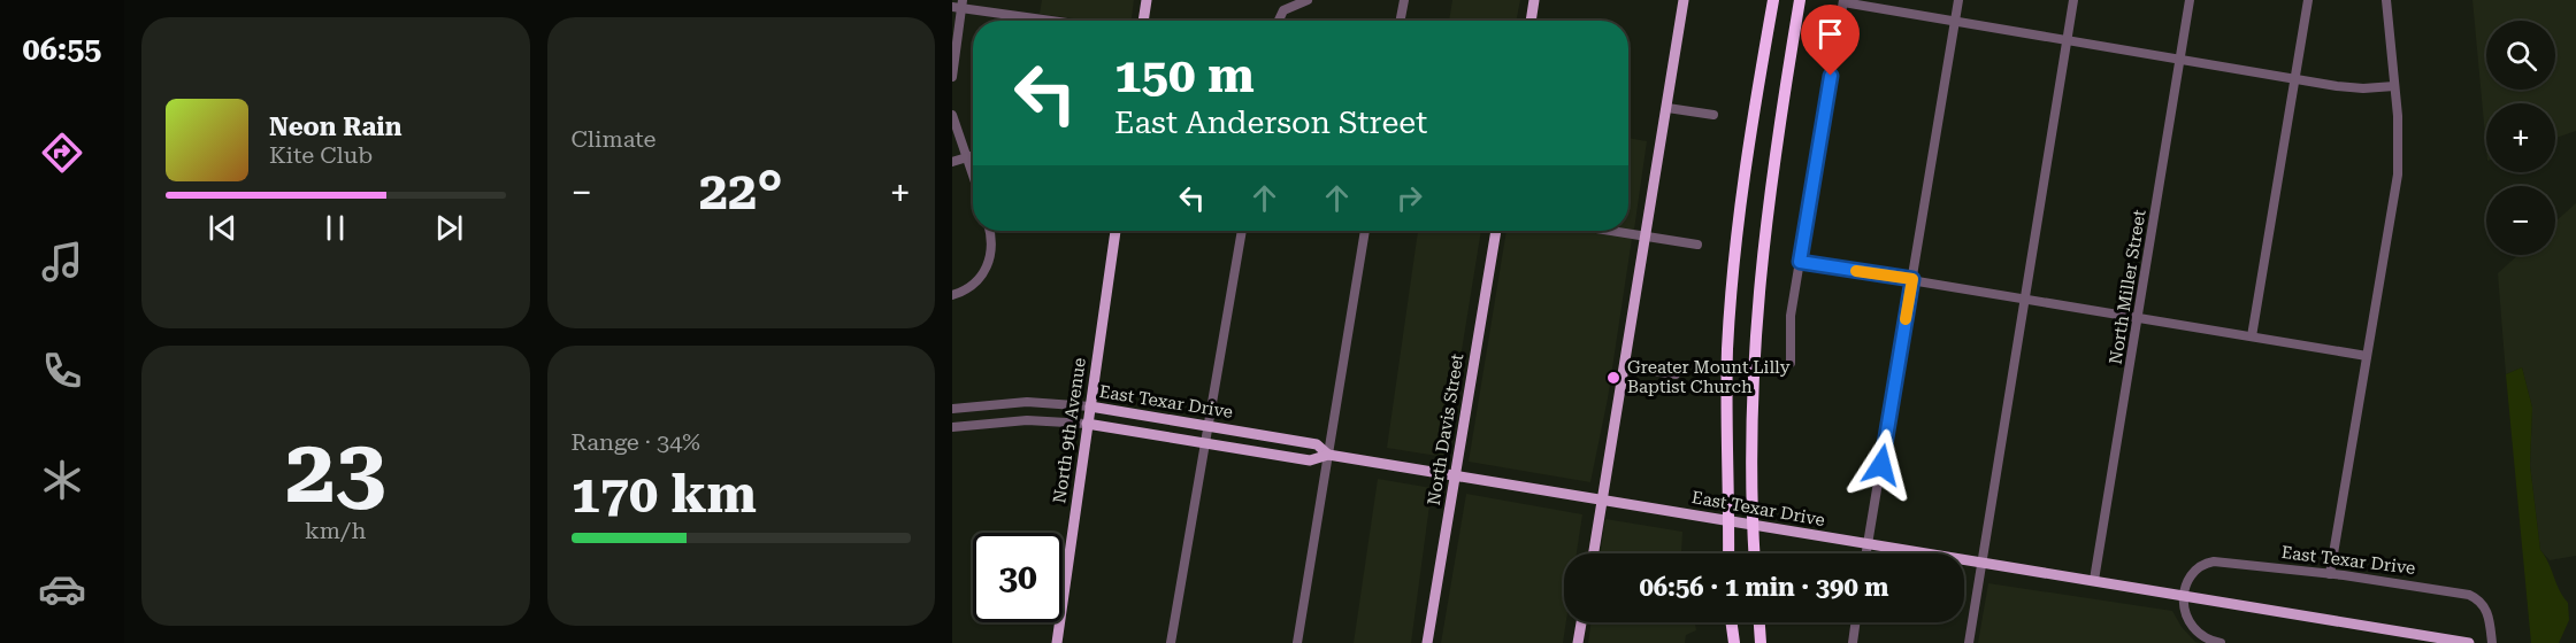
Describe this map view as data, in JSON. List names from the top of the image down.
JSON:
{
  "streets": {
    "main road": ["East Texar Drive", "North Davis Street", "North 9th Avenue"],
    "street": ["North Miller Street"]
  },
  "crossings": [
    ["North Miller Street", "East Texar Drive"],
    ["East Texar Drive", "North Davis Street"],
    ["East Texar Drive", "North 9th Avenue"]
  ],
  "places": ["Greater Mount Lilly Baptist Church"],
  "page": {
    "tabs": "06:55",
    "tile": [
      "Climate",
      ["23", "km/h"],
      ["Range · 34%", "170 km"]
    ],
    "map_buttons": ["+", "−"],
    "turn": ["150 m", "East Anderson Street"],
    "song": ["Neon Rain", "Kite Club"],
    "heat": ["−", "22°", "+"],
    "limit": "30",
    "trip": "06:56 · 1 min · 390 m"
  }
}
